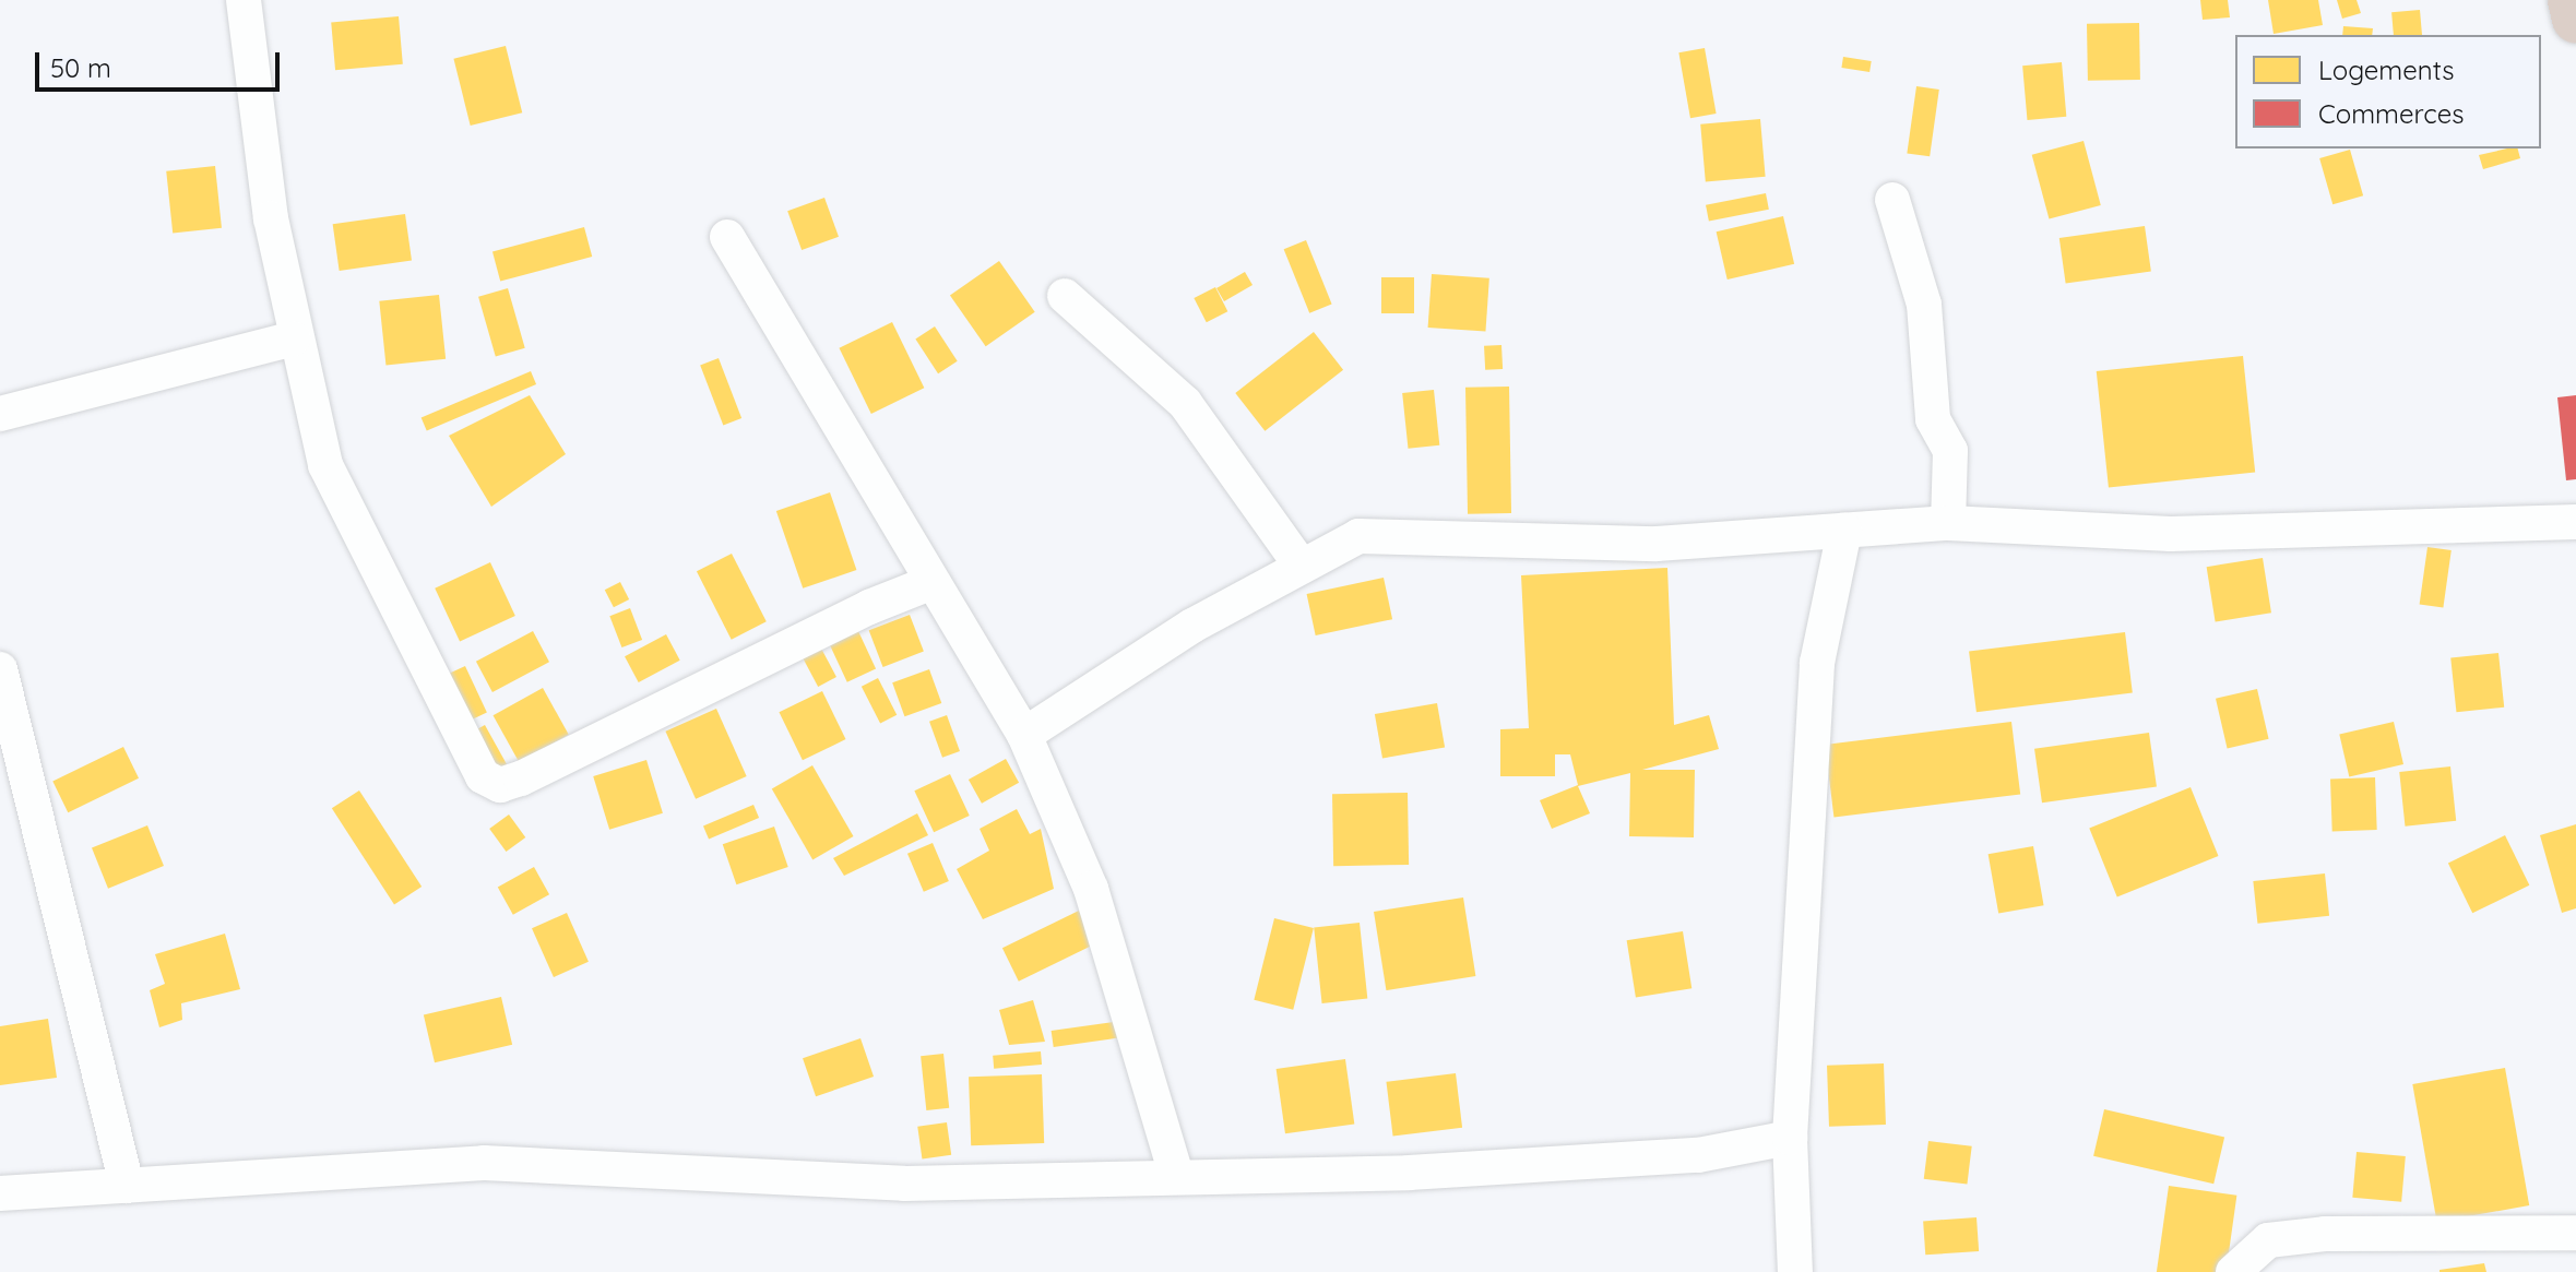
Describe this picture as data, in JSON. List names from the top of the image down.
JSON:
{
  "legend": ["Logements", "Commerces"],
  "scale_bar": "50 m"
}
